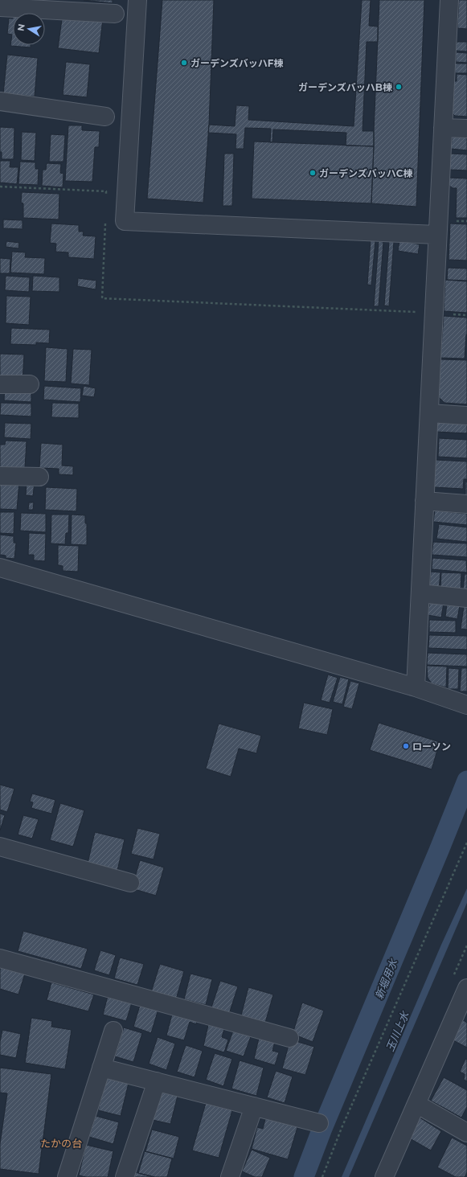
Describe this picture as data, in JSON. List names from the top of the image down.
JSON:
{
  "districts": ["たかの台"],
  "water": ["新堀用水", "玉川上水"],
  "places": [
    "ガーデンズバッハF棟",
    "ガーデンズバッハB棟",
    "ガーデンズバッハC棟",
    "ローソン"
  ],
  "north": "left"
}
